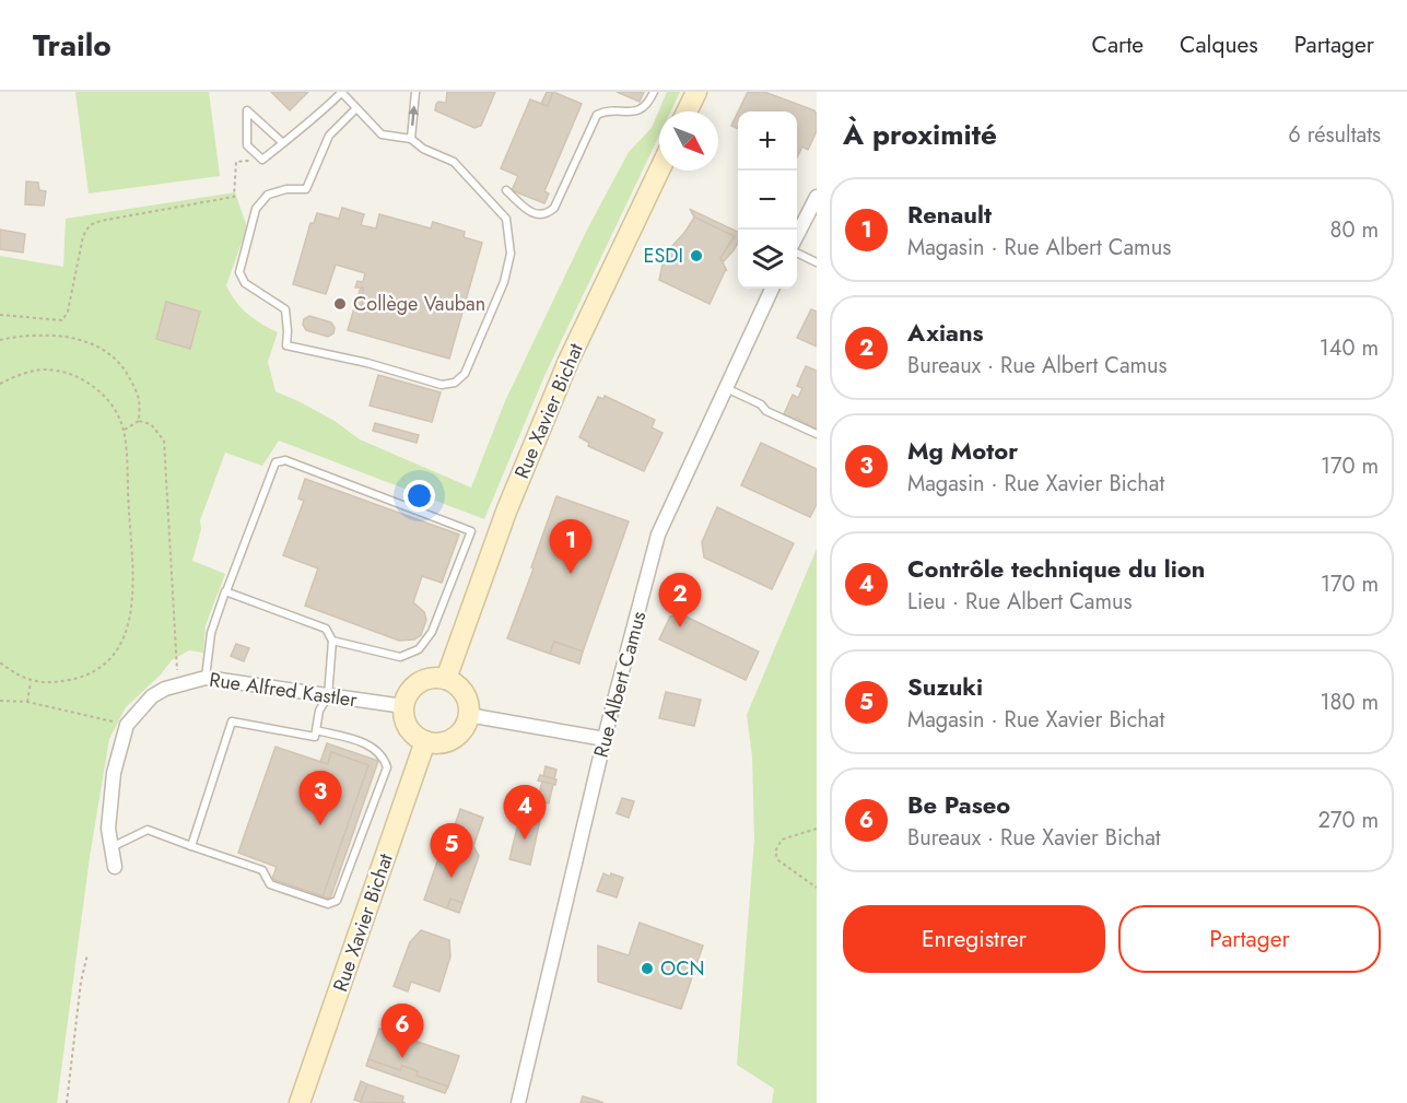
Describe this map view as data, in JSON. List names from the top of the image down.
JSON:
{
  "streets": {
    "main road": ["Rue Xavier Bichat"],
    "street": ["Rue Albert Camus", "Rue Alfred Kastler"]
  },
  "crossings": [
    ["Rue Xavier Bichat", "Rue Alfred Kastler"]
  ],
  "places": ["ESDI", "Collège Vauban", "OCN"],
  "north": "bottom right",
  "page": {
    "header": "Trailo",
    "nav": ["Carte", "Calques", "Partager"],
    "heading": ["À proximité", "6 résultats"],
    "map_buttons": ["+", "−"],
    "list": [
      {
        "mark": "1",
        "name": "Renault",
        "note": "Magasin · Rue Albert Camus",
        "value": "80 m"
      },
      {
        "mark": "2",
        "name": "Axians",
        "note": "Bureaux · Rue Albert Camus",
        "value": "140 m"
      },
      {
        "mark": "3",
        "name": "Mg Motor",
        "note": "Magasin · Rue Xavier Bichat",
        "value": "170 m"
      },
      {
        "mark": "4",
        "name": "Contrôle technique du lion",
        "note": "Lieu · Rue Albert Camus",
        "value": "170 m"
      },
      {
        "mark": "5",
        "name": "Suzuki",
        "note": "Magasin · Rue Xavier Bichat",
        "value": "180 m"
      },
      {
        "mark": "6",
        "name": "Be Paseo",
        "note": "Bureaux · Rue Xavier Bichat",
        "value": "270 m"
      }
    ],
    "pins": [
      "1",
      "2",
      "3",
      "4",
      "5",
      "6"
    ],
    "buttons": ["Enregistrer", "Partager"]
  }
}
